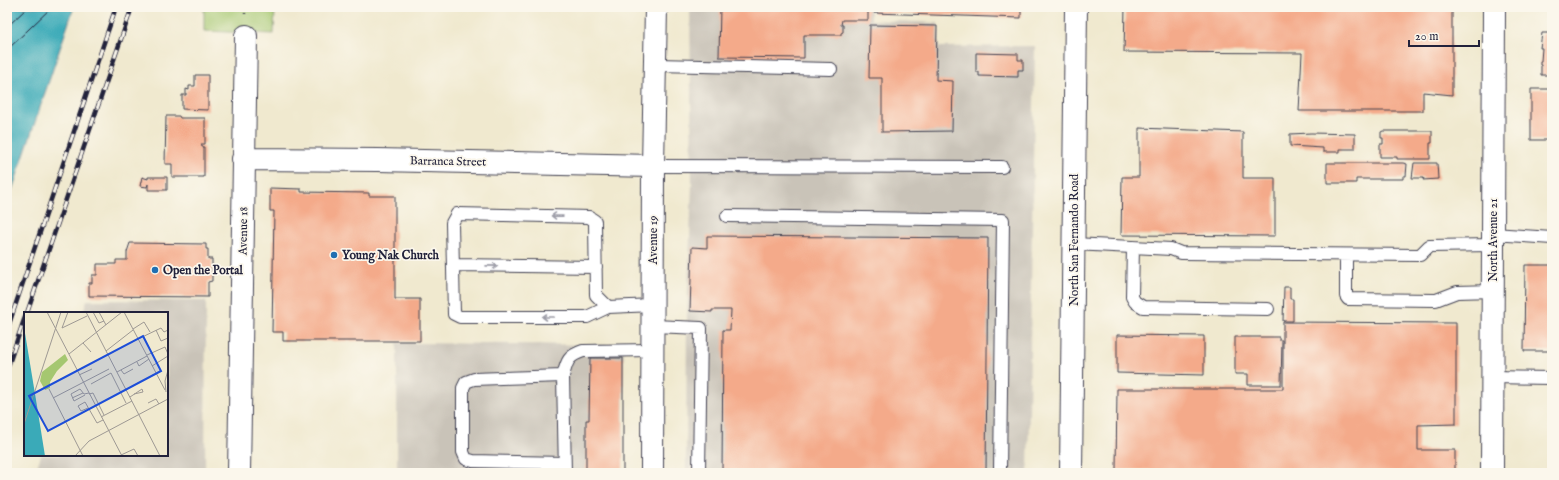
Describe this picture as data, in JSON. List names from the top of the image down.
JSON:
{
  "streets": {
    "street": [
      "Barranca Street",
      "Avenue 18",
      "Avenue 19",
      "North San Fernando Road",
      "North Avenue 21"
    ]
  },
  "crossings": [
    ["Barranca Street", "Avenue 18"],
    ["Barranca Street", "Avenue 19"]
  ],
  "places": ["Young Nak Church", "Open the Portal"],
  "scale_bar": "20 m"
}
